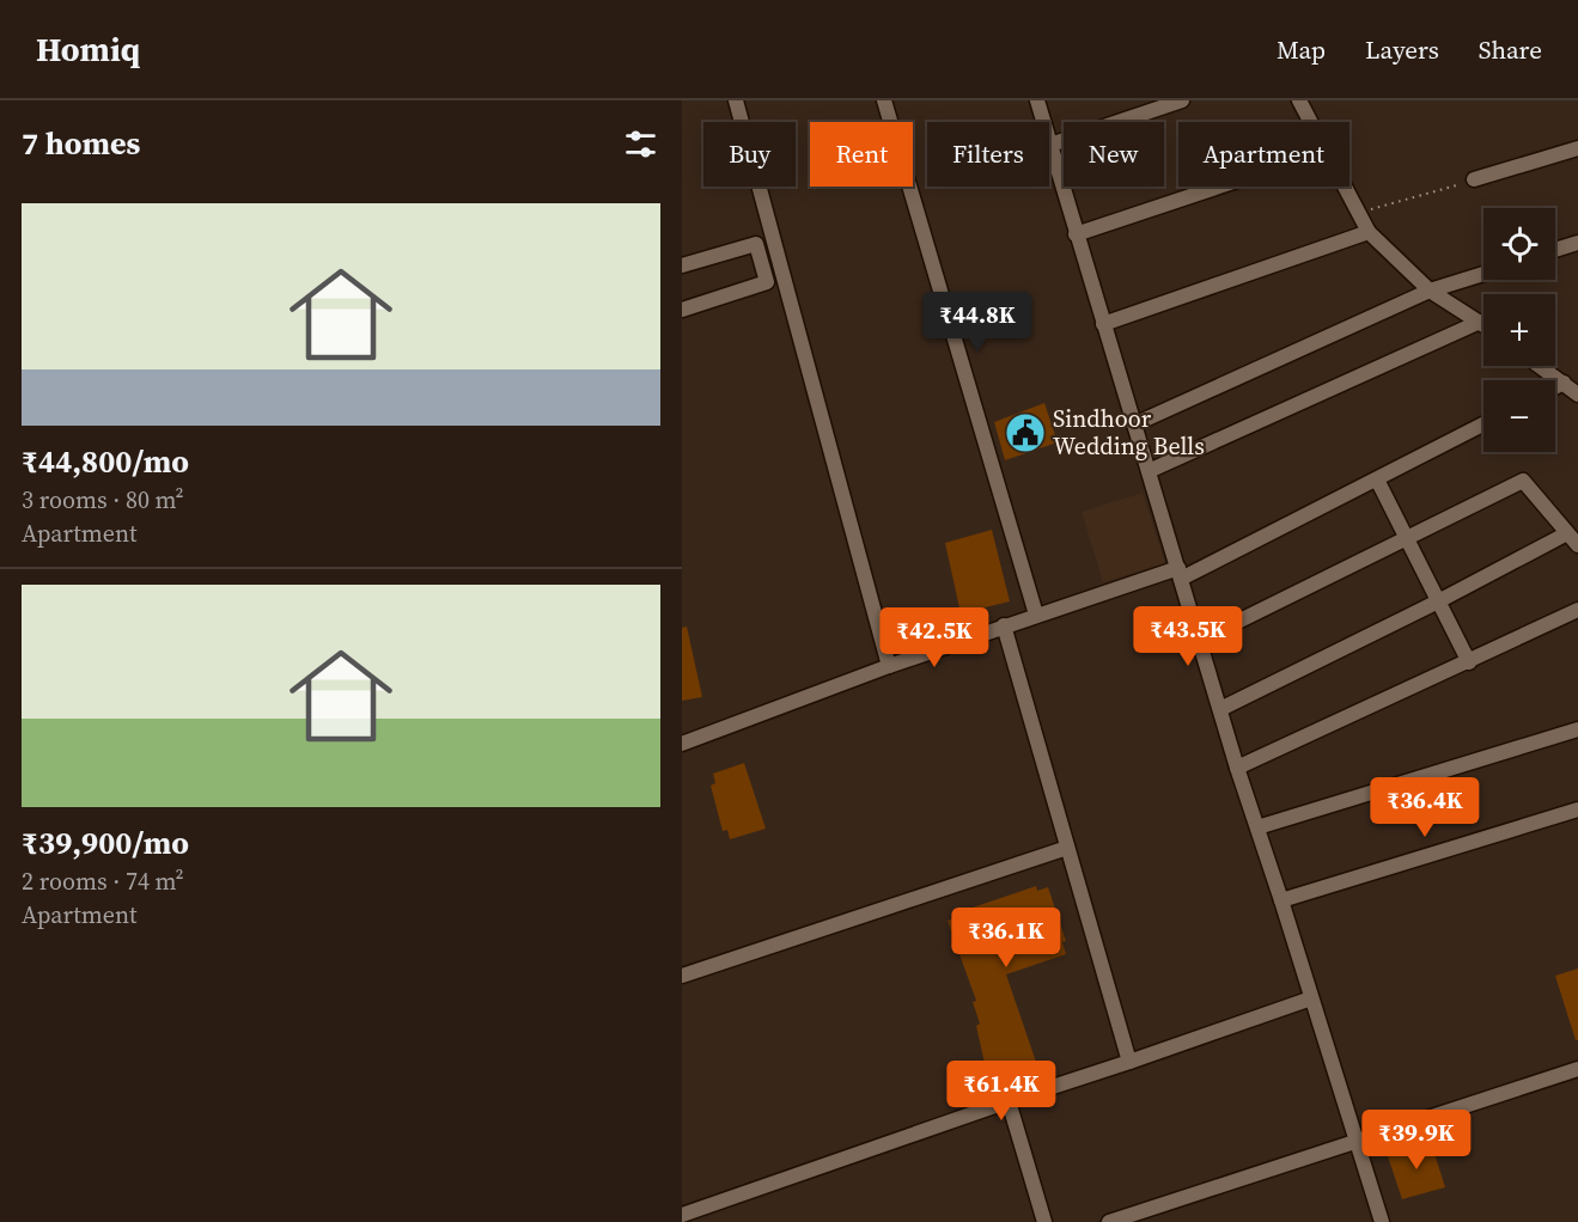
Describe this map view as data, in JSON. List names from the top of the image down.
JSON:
{
  "places": {
    "public building": ["Sindhoor Wedding Bells"]
  },
  "page": {
    "header": "Homiq",
    "nav": ["Map", "Layers", "Share"],
    "heading": "7 homes",
    "chip": [
      "Buy",
      "Rent",
      "Filters",
      "New",
      "Apartment"
    ],
    "list": [
      {
        "name": "₹44,800/mo",
        "note": "3 rooms · 80 m² · Apartment"
      },
      {
        "name": "₹39,900/mo",
        "note": "2 rooms · 74 m² · Apartment"
      }
    ],
    "map_buttons": ["+", "−"],
    "price": [
      "₹44.8K",
      "₹43.5K",
      "₹42.5K",
      "₹36.4K",
      "₹36.1K",
      "₹61.4K",
      "₹39.9K"
    ]
  }
}
